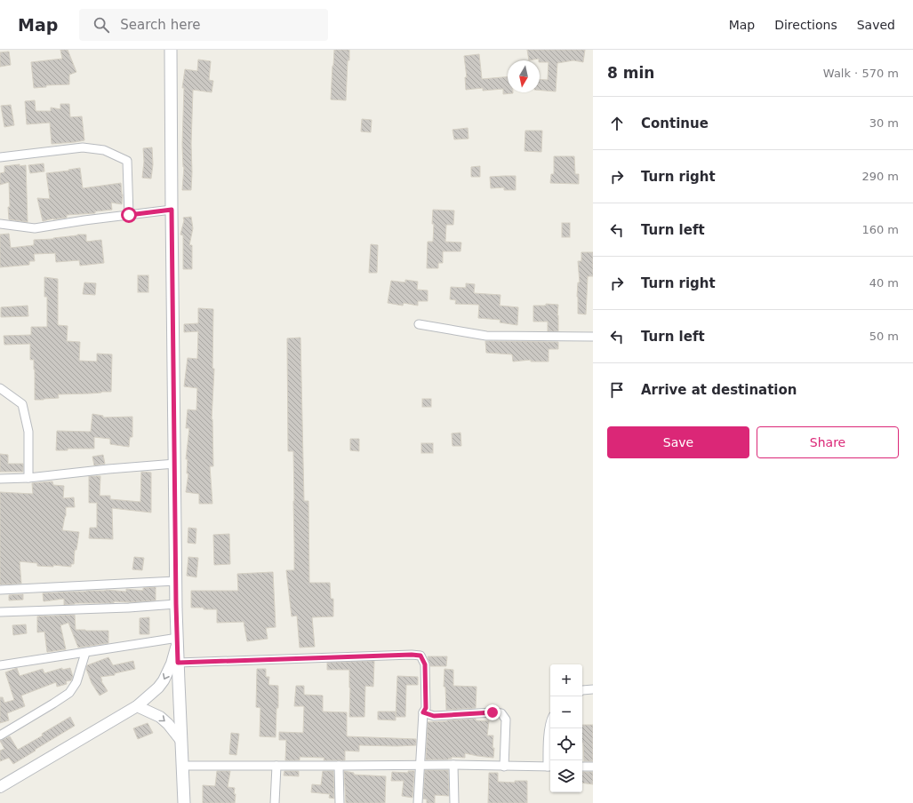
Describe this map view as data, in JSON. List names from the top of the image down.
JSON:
{
  "north": "bottom",
  "page": {
    "header": "Map",
    "search": "Search here",
    "nav": ["Map", "Directions", "Saved"],
    "heading": ["8 min", "Walk · 570 m"],
    "list": [
      ["Continue", "30 m"],
      ["Turn right", "290 m"],
      ["Turn left", "160 m"],
      ["Turn right", "40 m"],
      ["Turn left", "50 m"],
      "Arrive at destination"
    ],
    "buttons": ["Save", "Share"],
    "map_buttons": ["+", "−"]
  }
}
